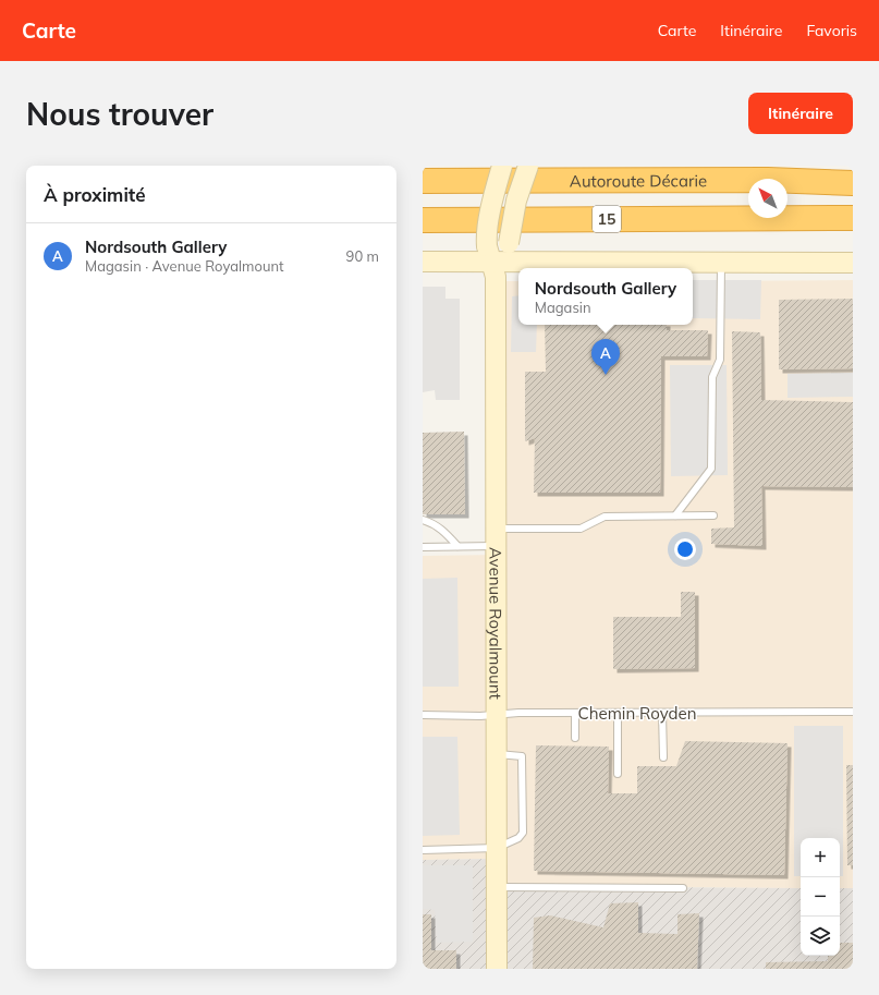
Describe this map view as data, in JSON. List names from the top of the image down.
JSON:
{
  "streets": {
    "highway": ["Autoroute Décarie", "15"],
    "street": ["Avenue Royalmount"],
    "lane": ["Chemin Royden"]
  },
  "crossings": [
    ["Avenue Royalmount", "Chemin Royden"]
  ],
  "north": "top left",
  "page": {
    "header": "Carte",
    "nav": ["Carte", "Itinéraire", "Favoris"],
    "buttons": "Itinéraire",
    "title": "Nous trouver",
    "heading": "À proximité",
    "list": [
      {
        "mark": "A",
        "name": "Nordsouth Gallery",
        "note": "Magasin · Avenue Royalmount",
        "value": "90 m"
      }
    ],
    "popup": ["Nordsouth Gallery", "Magasin"],
    "pins": "A",
    "map_buttons": ["+", "−"]
  }
}
